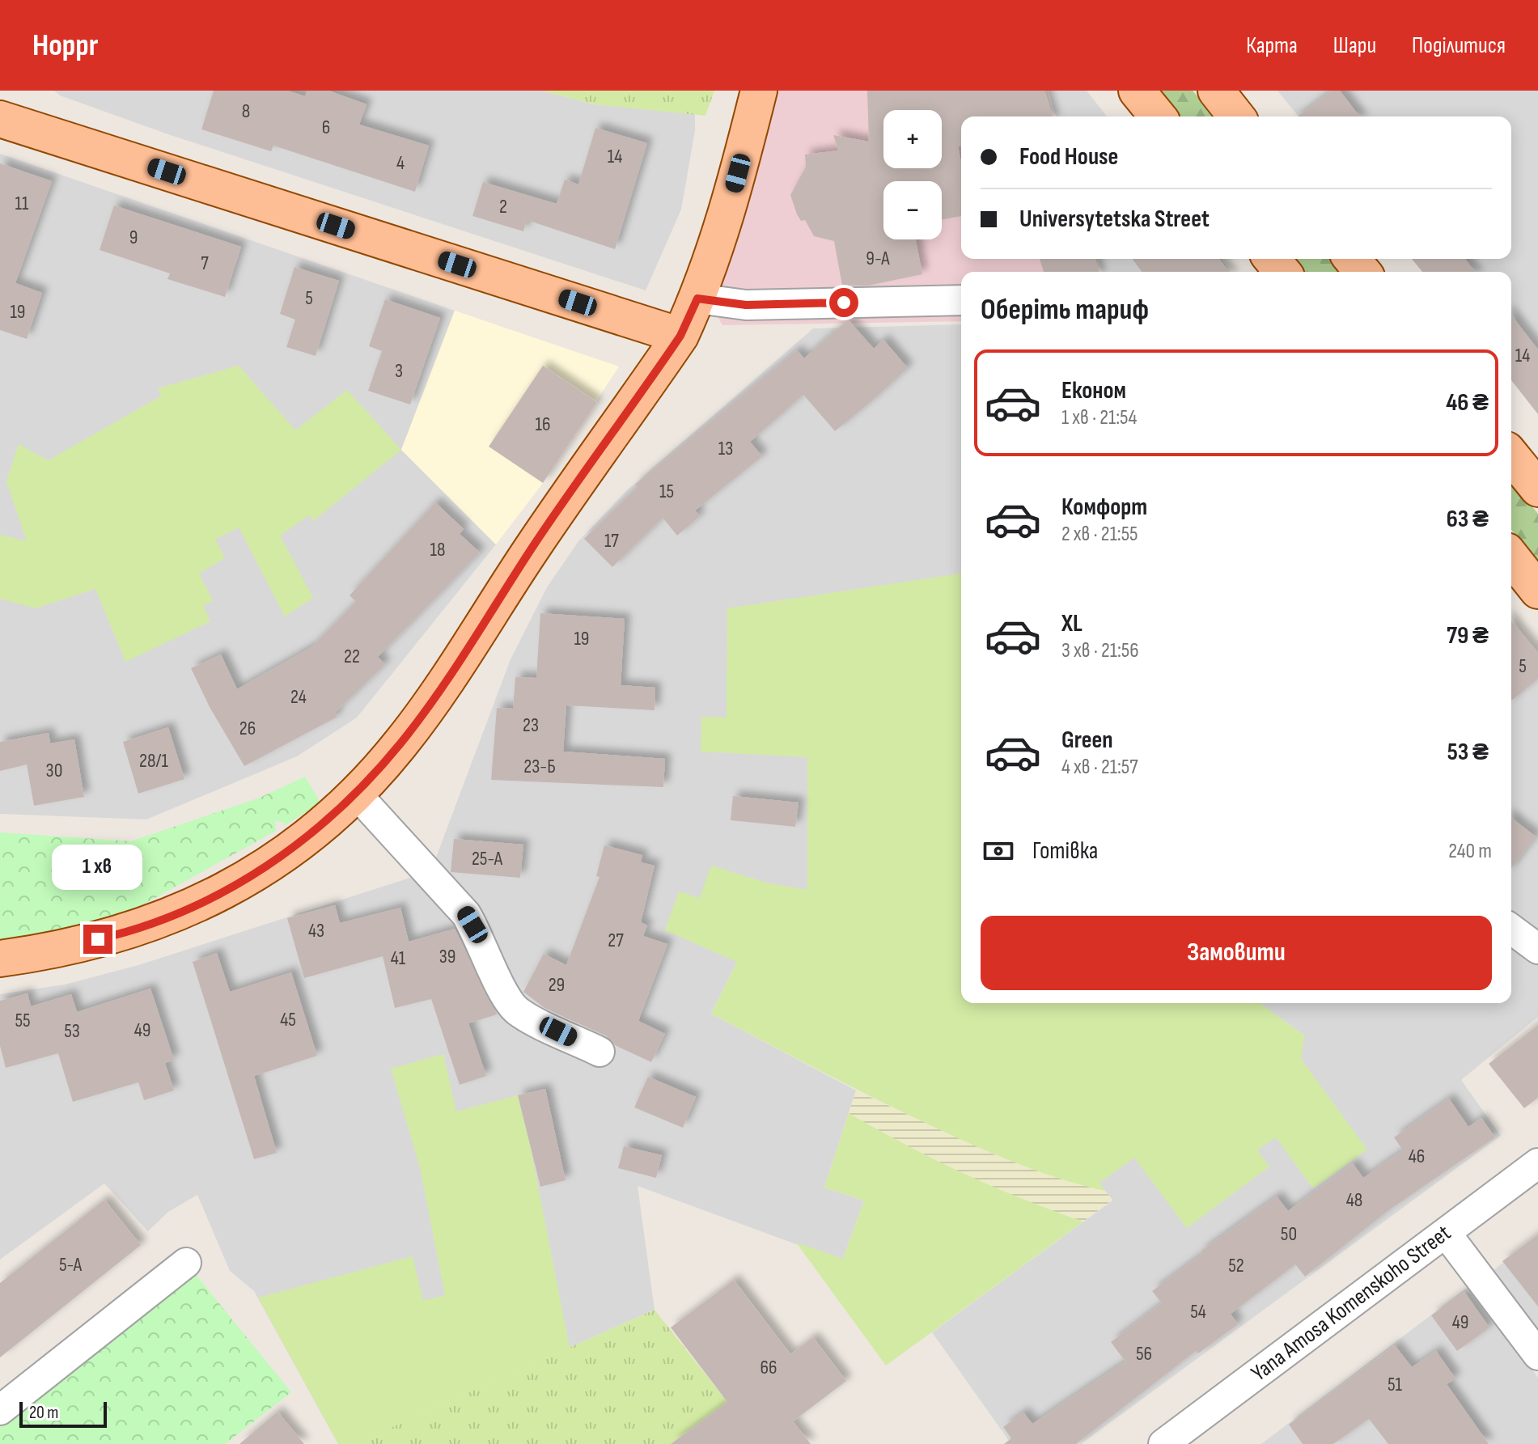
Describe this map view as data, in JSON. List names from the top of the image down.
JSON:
{
  "streets": {
    "street": ["Yana Amosa Komenskoho Street"]
  },
  "house_numbers": [
    "8",
    "6",
    "14",
    "4",
    "11",
    "2",
    "9",
    "9-А",
    "7",
    "5",
    "19",
    "14",
    "3",
    "16",
    "13",
    "15",
    "17",
    "18",
    "19",
    "22",
    "5",
    "24",
    "23",
    "26",
    "28/1",
    "23-Б",
    "30",
    "25-А",
    "43",
    "27",
    "39",
    "41",
    "29",
    "45",
    "55",
    "49",
    "53",
    "46",
    "48",
    "50",
    "5-А",
    "52",
    "54",
    "49",
    "56",
    "66",
    "51"
  ],
  "scale_bar": "20 m",
  "page": {
    "header": "Hoppr",
    "nav": ["Карта", "Шари", "Поділитися"],
    "map_buttons": ["+", "−"],
    "banner": ["Food House", "Universytetska Street"],
    "heading": "Оберіть тариф",
    "list": [
      {
        "name": "Економ",
        "note": "1 хв · 21:54",
        "value": "46 ₴"
      },
      {
        "name": "Комфорт",
        "note": "2 хв · 21:55",
        "value": "63 ₴"
      },
      {
        "name": "XL",
        "note": "3 хв · 21:56",
        "value": "79 ₴"
      },
      {
        "name": "Green",
        "note": "4 хв · 21:57",
        "value": "53 ₴"
      }
    ],
    "pay": ["Готівка", "240 m"],
    "bubble": "1 хв",
    "buttons": "Замовити",
    "scale": "20 m"
  }
}
